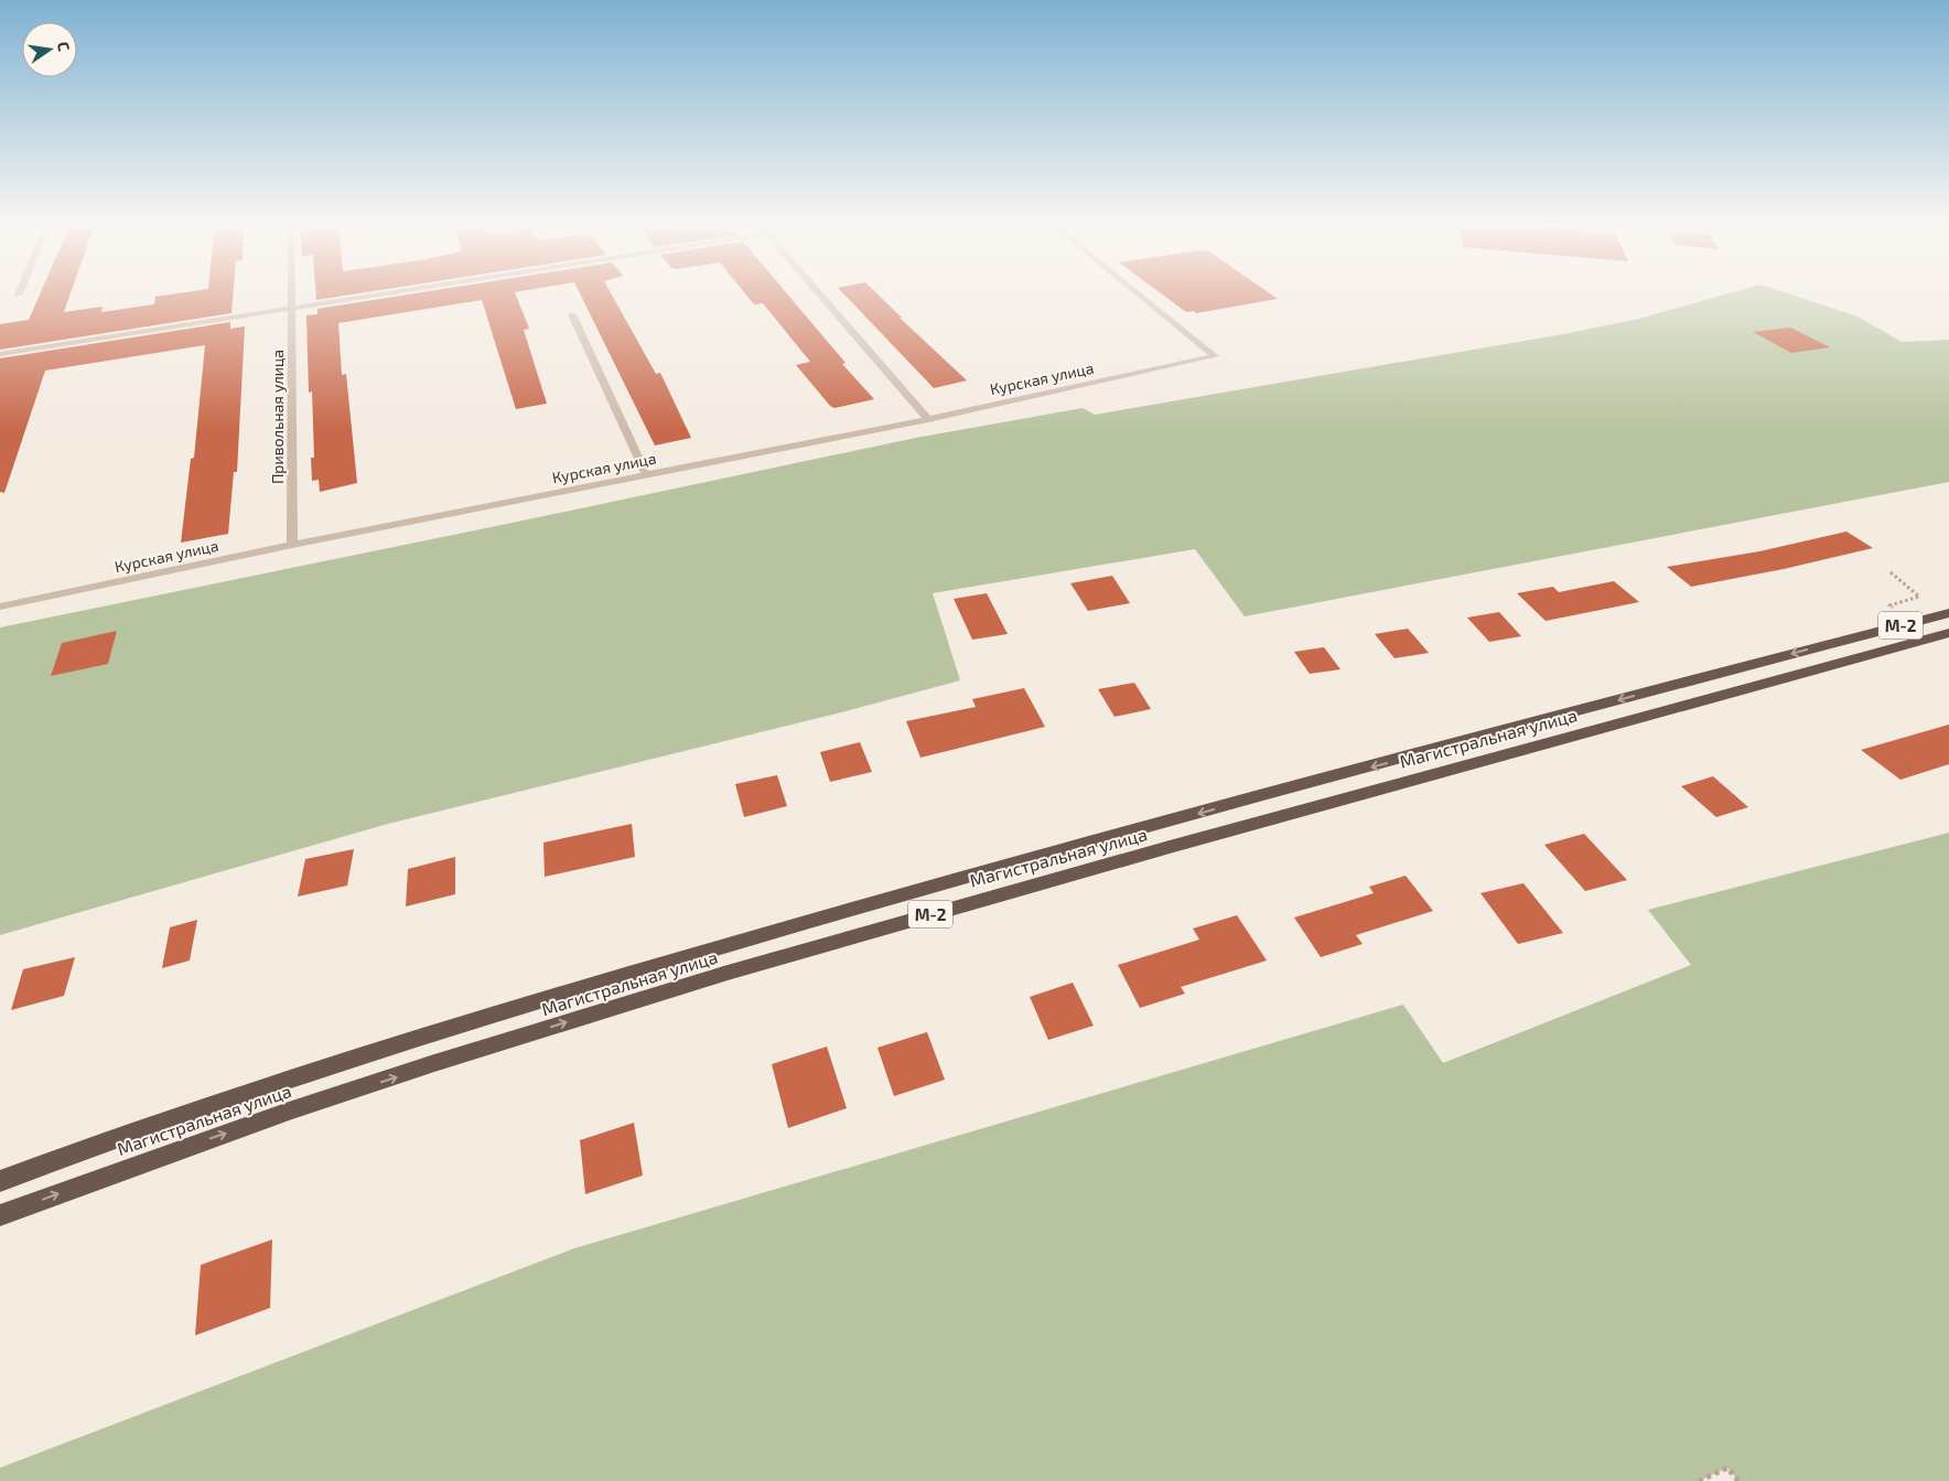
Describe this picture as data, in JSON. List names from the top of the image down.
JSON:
{
  "streets": {
    "highway": ["М-2", "Магистральная улица"],
    "street": ["Курская улица", "Привольная улица"]
  },
  "crossings": [
    ["Курская улица", "Привольная улица"]
  ],
  "north": "right"
}
